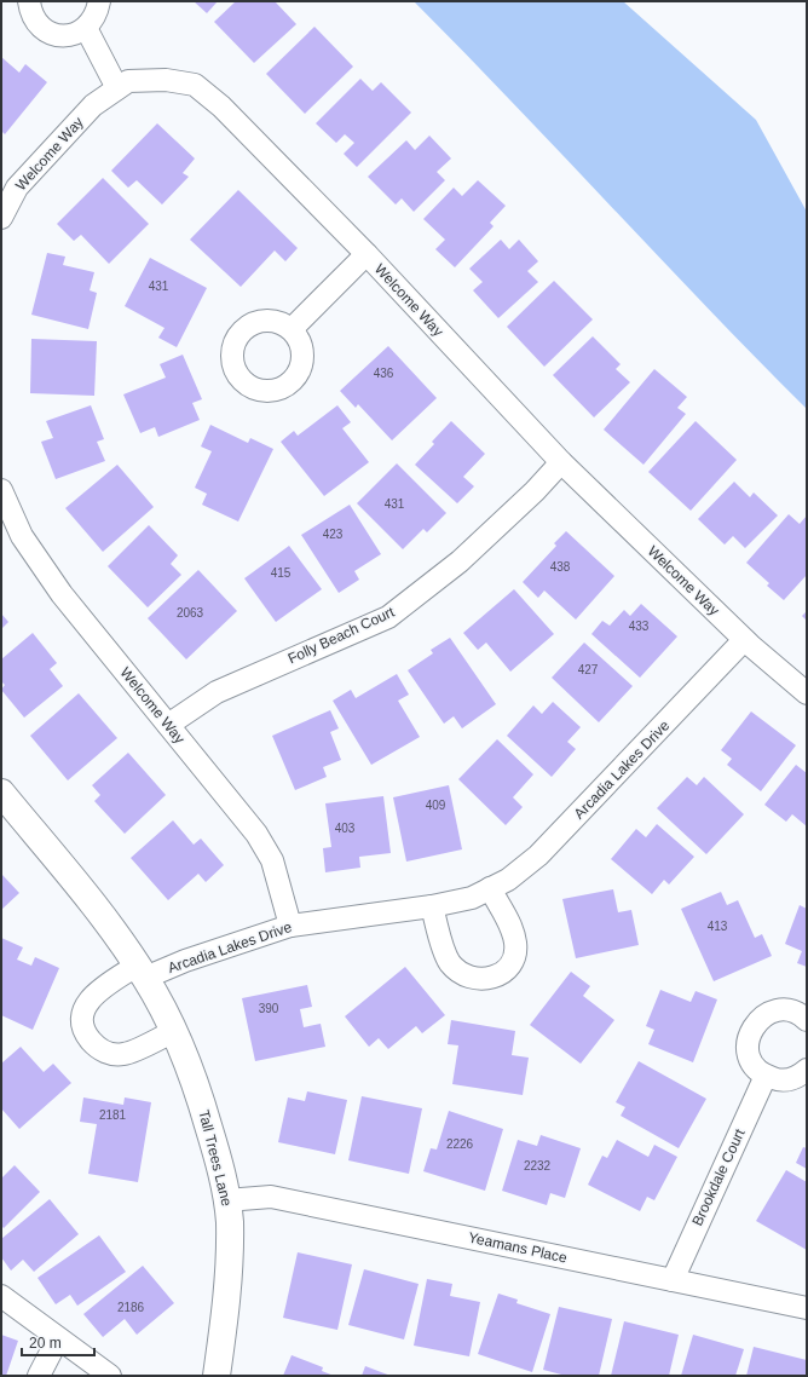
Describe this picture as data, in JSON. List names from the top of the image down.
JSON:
{
  "streets": {
    "street": [
      "Welcome Way",
      "Folly Beach Court",
      "Arcadia Lakes Drive",
      "Tall Trees Lane",
      "Brookdale Court",
      "Yeamans Place"
    ]
  },
  "crossings": [
    ["Welcome Way", "Folly Beach Court"],
    ["Welcome Way", "Arcadia Lakes Drive"],
    ["Arcadia Lakes Drive", "Tall Trees Lane"],
    ["Tall Trees Lane", "Yeamans Place"],
    ["Brookdale Court", "Yeamans Place"]
  ],
  "house_numbers": [
    "431",
    "436",
    "431",
    "423",
    "438",
    "415",
    "2063",
    "433",
    "427",
    "409",
    "403",
    "413",
    "390",
    "2181",
    "2226",
    "2232",
    "2186"
  ],
  "scale_bar": "20 m"
}
